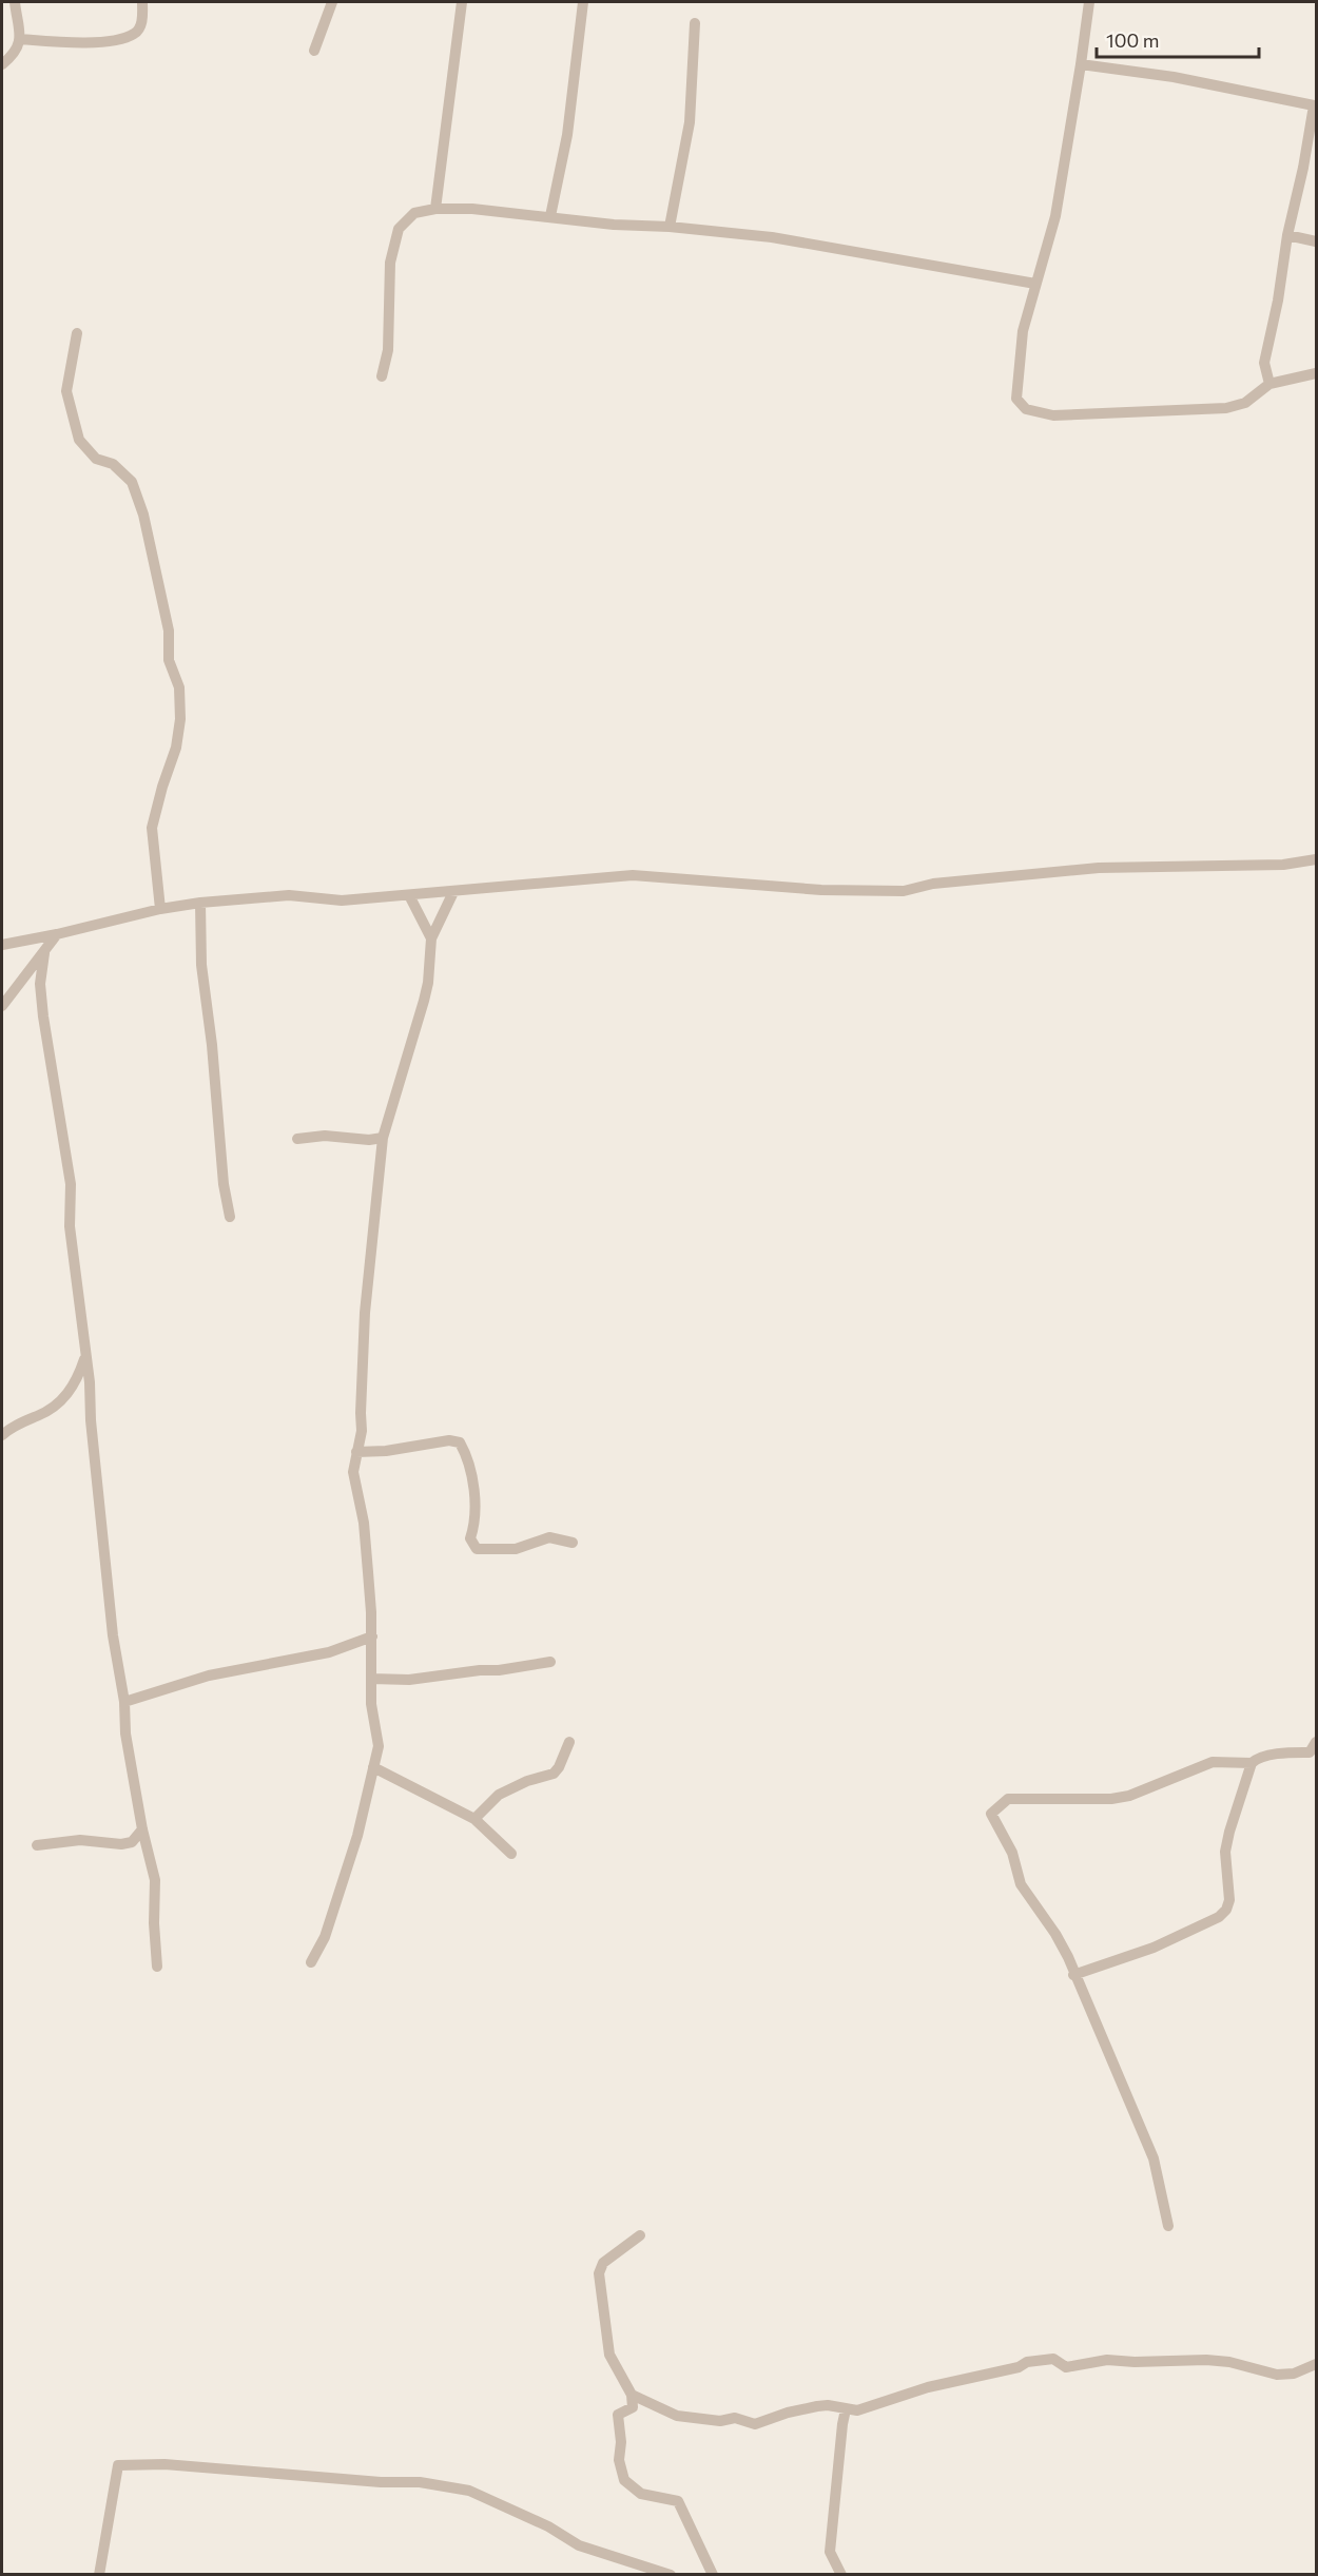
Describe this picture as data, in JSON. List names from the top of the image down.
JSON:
{
  "scale_bar": "100 m"
}
